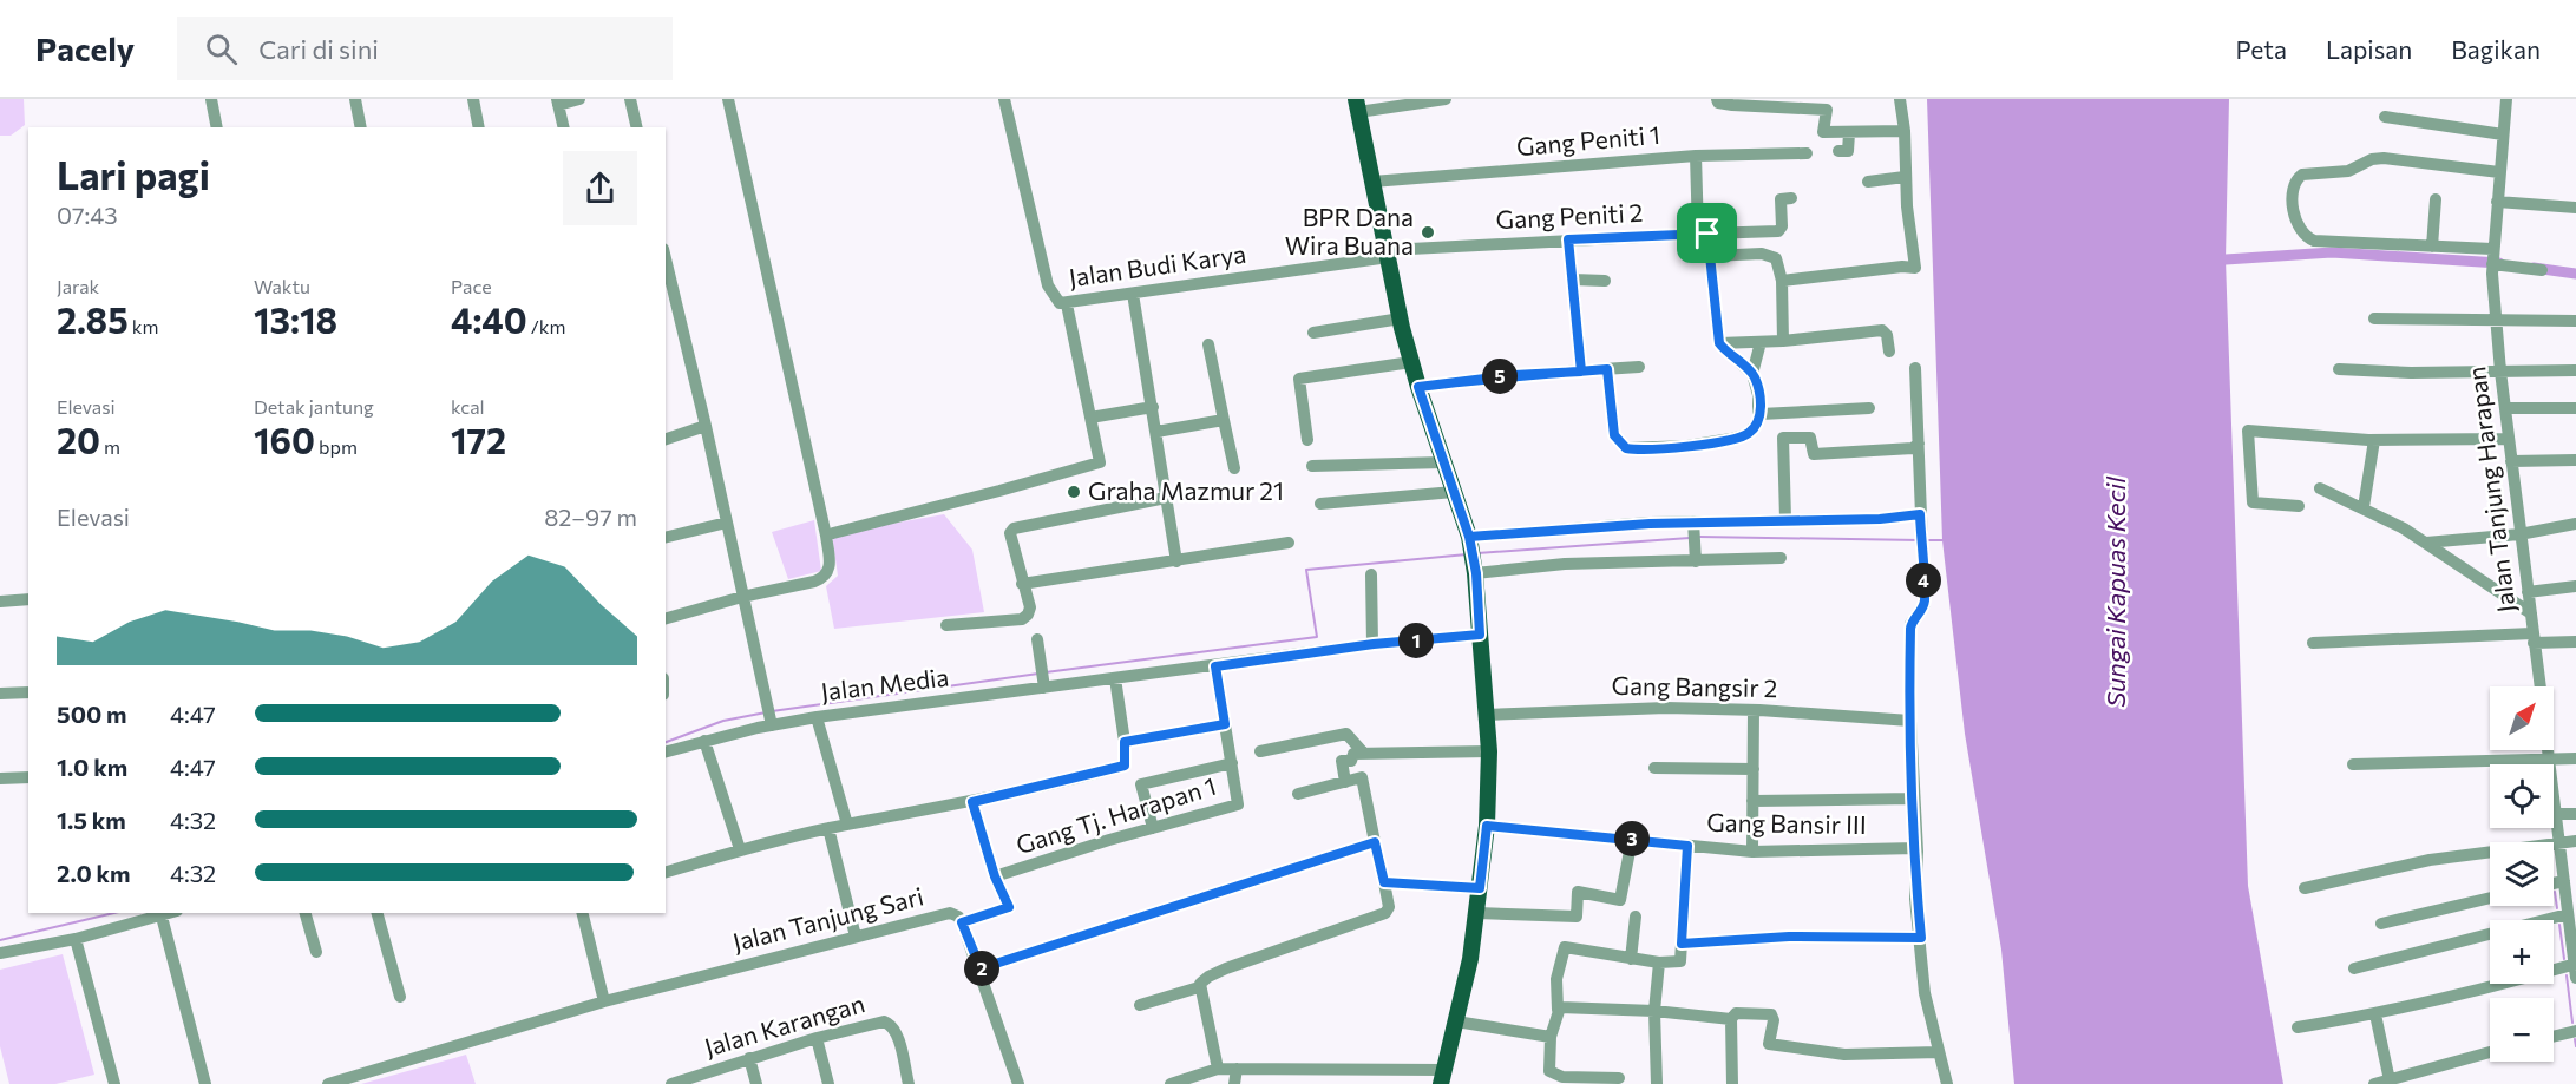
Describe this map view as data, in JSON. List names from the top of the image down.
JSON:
{
  "streets": {
    "street": [
      "Gang Peniti 1",
      "Gang Peniti 2",
      "Jalan Budi Karya",
      "Jalan Tanjung Harapan",
      "Jalan Media",
      "Gang Bangsir 2",
      "Gang Tj. Harapan 1",
      "Gang Bansir III",
      "Jalan Tanjung Sari",
      "Jalan Karangan"
    ]
  },
  "crossings": [
    ["Gang Peniti 2", "Jalan Budi Karya"]
  ],
  "water": ["Sungai Kapuas Kecil"],
  "places": ["BPR Dana Wira Buana", "Graha Mazmur 21"],
  "north": "top right",
  "page": {
    "header": "Pacely",
    "search": "Cari di sini",
    "nav": ["Peta", "Lapisan", "Bagikan"],
    "heading": ["Lari pagi", "07:43"],
    "stats": [
      ["Jarak", "2.85 km"],
      ["Waktu", "13:18"],
      ["Pace", "4:40 /km"],
      ["Elevasi", "20 m"],
      ["Detak jantung", "160 bpm"],
      ["kcal", "172"]
    ],
    "pins": [
      "5",
      "4",
      "1",
      "3",
      "2"
    ],
    "chart": ["Elevasi", "82–97 m"],
    "map_buttons": ["+", "−"],
    "list": [
      {
        "name": "500 m",
        "note": "4:47"
      },
      {
        "name": "1.0 km",
        "note": "4:47"
      },
      {
        "name": "1.5 km",
        "note": "4:32"
      },
      {
        "name": "2.0 km",
        "note": "4:32"
      }
    ]
  }
}
